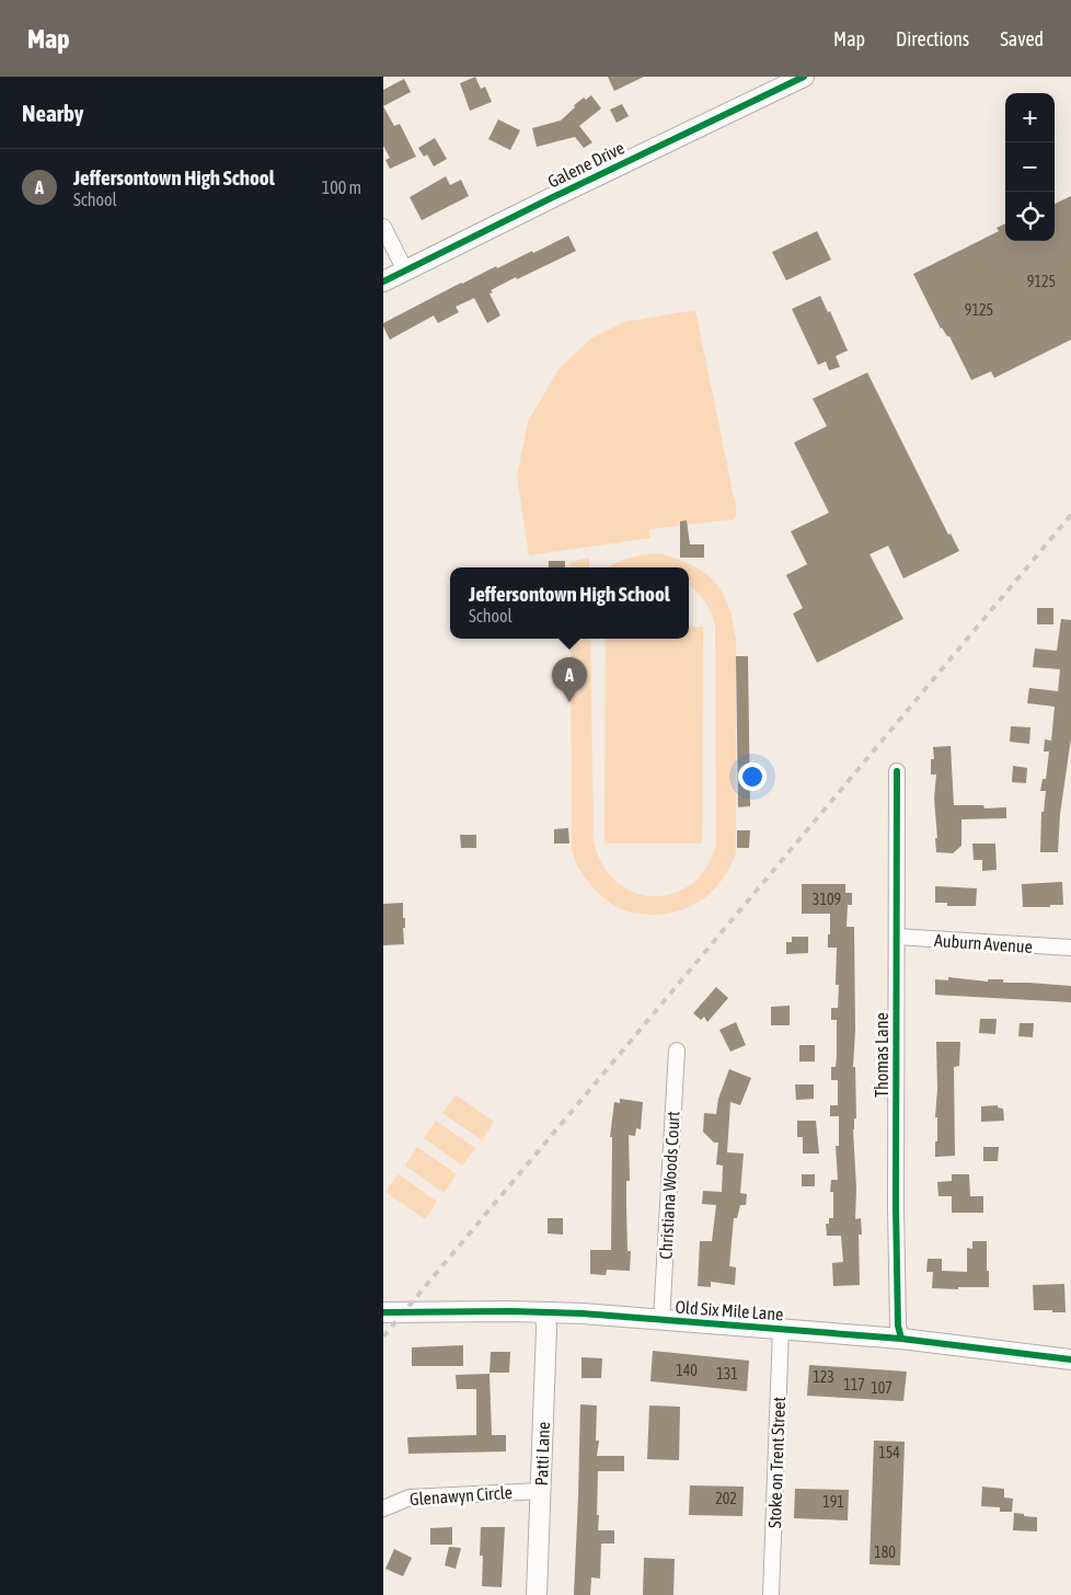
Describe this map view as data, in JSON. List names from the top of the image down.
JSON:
{
  "streets": {
    "street": [
      "Galene Drive",
      "Auburn Avenue",
      "Thomas Lane",
      "Christiana Woods Court",
      "Old Six Mile Lane",
      "Patti Lane",
      "Stoke on Trent Street",
      "Glenawyn Circle"
    ]
  },
  "crossings": [
    ["Auburn Avenue", "Thomas Lane"],
    ["Thomas Lane", "Old Six Mile Lane"],
    ["Christiana Woods Court", "Old Six Mile Lane"],
    ["Old Six Mile Lane", "Patti Lane"],
    ["Old Six Mile Lane", "Stoke on Trent Street"],
    ["Patti Lane", "Glenawyn Circle"]
  ],
  "house_numbers": [
    "9125",
    "9125",
    "3109",
    "140",
    "131",
    "123",
    "117",
    "107",
    "154",
    "202",
    "191",
    "180"
  ],
  "page": {
    "header": "Map",
    "nav": ["Map", "Directions", "Saved"],
    "heading": "Nearby",
    "map_buttons": ["+", "−"],
    "list": [
      {
        "mark": "A",
        "name": "Jeffersontown High School",
        "note": "School",
        "value": "100 m"
      }
    ],
    "popup": ["Jeffersontown High School", "School"],
    "pins": "A"
  }
}
